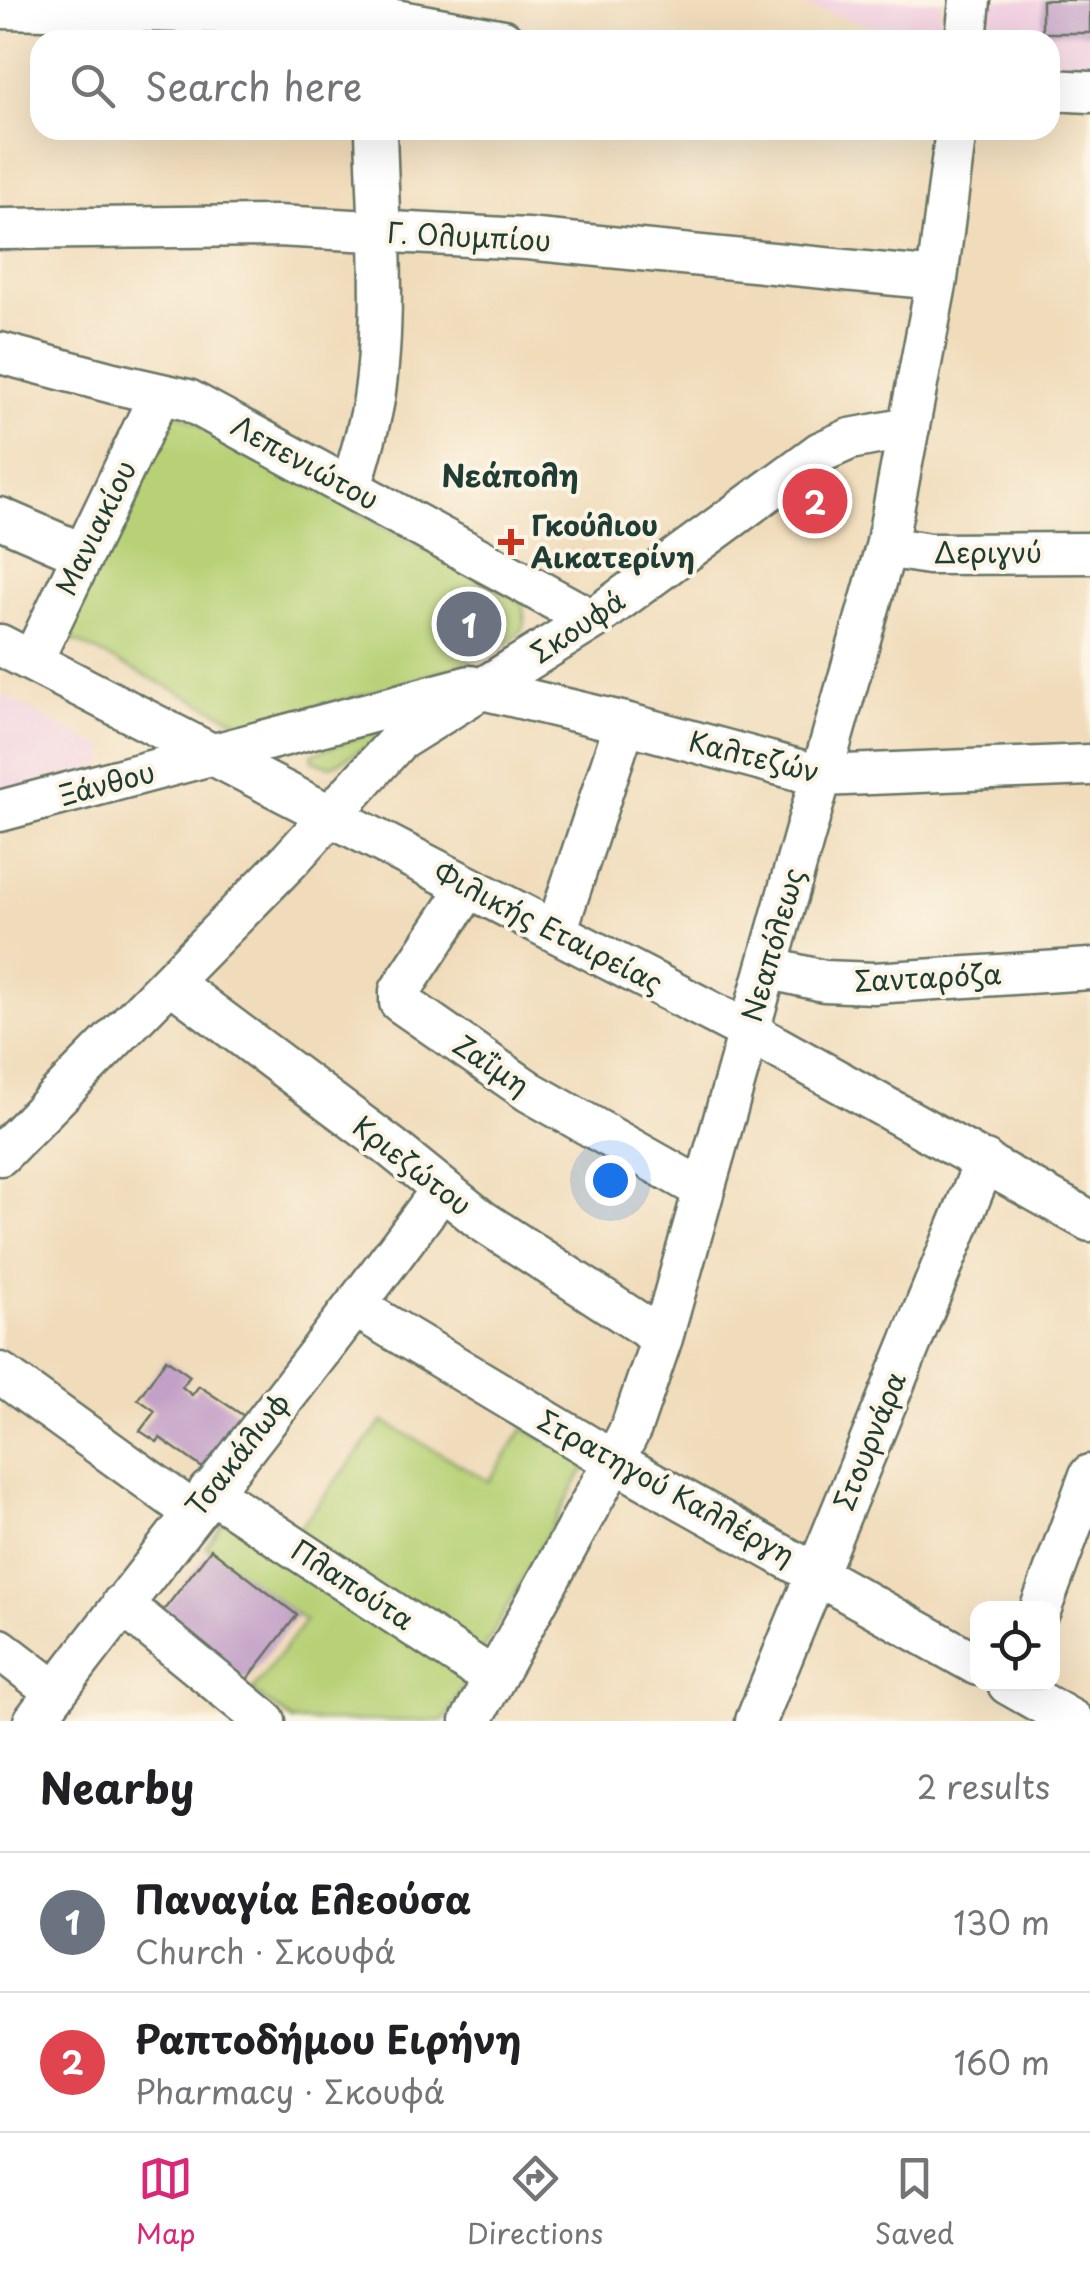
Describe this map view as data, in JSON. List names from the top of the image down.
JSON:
{
  "streets": {
    "street": [
      "Γ. Ολυμπίου",
      "Λεπενιώτου",
      "Μανιακίου",
      "Δεριγνύ",
      "Σκουφά",
      "Καλτεζών",
      "Ξάνθου",
      "Φιλικής Εταιρείας",
      "Νεαπόλεως",
      "Σανταρόζα",
      "Ζαΐμη",
      "Κριεζώτου",
      "Στουρνάρα",
      "Τσακάλωφ",
      "Στρατηγού Καλλέργη",
      "Πλαπούτα"
    ]
  },
  "crossings": [
    ["Γ. Ολυμπίου", "Νεαπόλεως"],
    ["Λεπενιώτου", "Μανιακίου"],
    ["Λεπενιώτου", "Σκουφά"],
    ["Μανιακίου", "Φιλικής Εταιρείας"],
    ["Δεριγνύ", "Νεαπόλεως"],
    ["Σκουφά", "Καλτεζών"],
    ["Σκουφά", "Ξάνθου"],
    ["Σκουφά", "Φιλικής Εταιρείας"],
    ["Σκουφά", "Νεαπόλεως"],
    ["Καλτεζών", "Νεαπόλεως"],
    ["Ξάνθου", "Φιλικής Εταιρείας"],
    ["Φιλικής Εταιρείας", "Νεαπόλεως"],
    ["Φιλικής Εταιρείας", "Ζαΐμη"],
    ["Φιλικής Εταιρείας", "Στουρνάρα"],
    ["Νεαπόλεως", "Σανταρόζα"],
    ["Νεαπόλεως", "Ζαΐμη"],
    ["Νεαπόλεως", "Κριεζώτου"],
    ["Νεαπόλεως", "Στρατηγού Καλλέργη"],
    ["Νεαπόλεως", "Πλαπούτα"],
    ["Κριεζώτου", "Τσακάλωφ"],
    ["Στουρνάρα", "Στρατηγού Καλλέργη"],
    ["Τσακάλωφ", "Στρατηγού Καλλέργη"],
    ["Τσακάλωφ", "Πλαπούτα"]
  ],
  "districts": ["Νεάπολη"],
  "places": {
    "health": ["Γκούλιου Αικατερίνη"]
  },
  "page": {
    "search": "Search here",
    "pins": ["2", "1"],
    "heading": ["Nearby", "2 results"],
    "list": [
      {
        "mark": "1",
        "name": "Παναγία Ελεούσα",
        "note": "Church · Σκουφά",
        "value": "130 m"
      },
      {
        "mark": "2",
        "name": "Ραπτοδήμου Ειρήνη",
        "note": "Pharmacy · Σκουφά",
        "value": "160 m"
      }
    ],
    "nav": ["Map", "Directions", "Saved"]
  }
}
